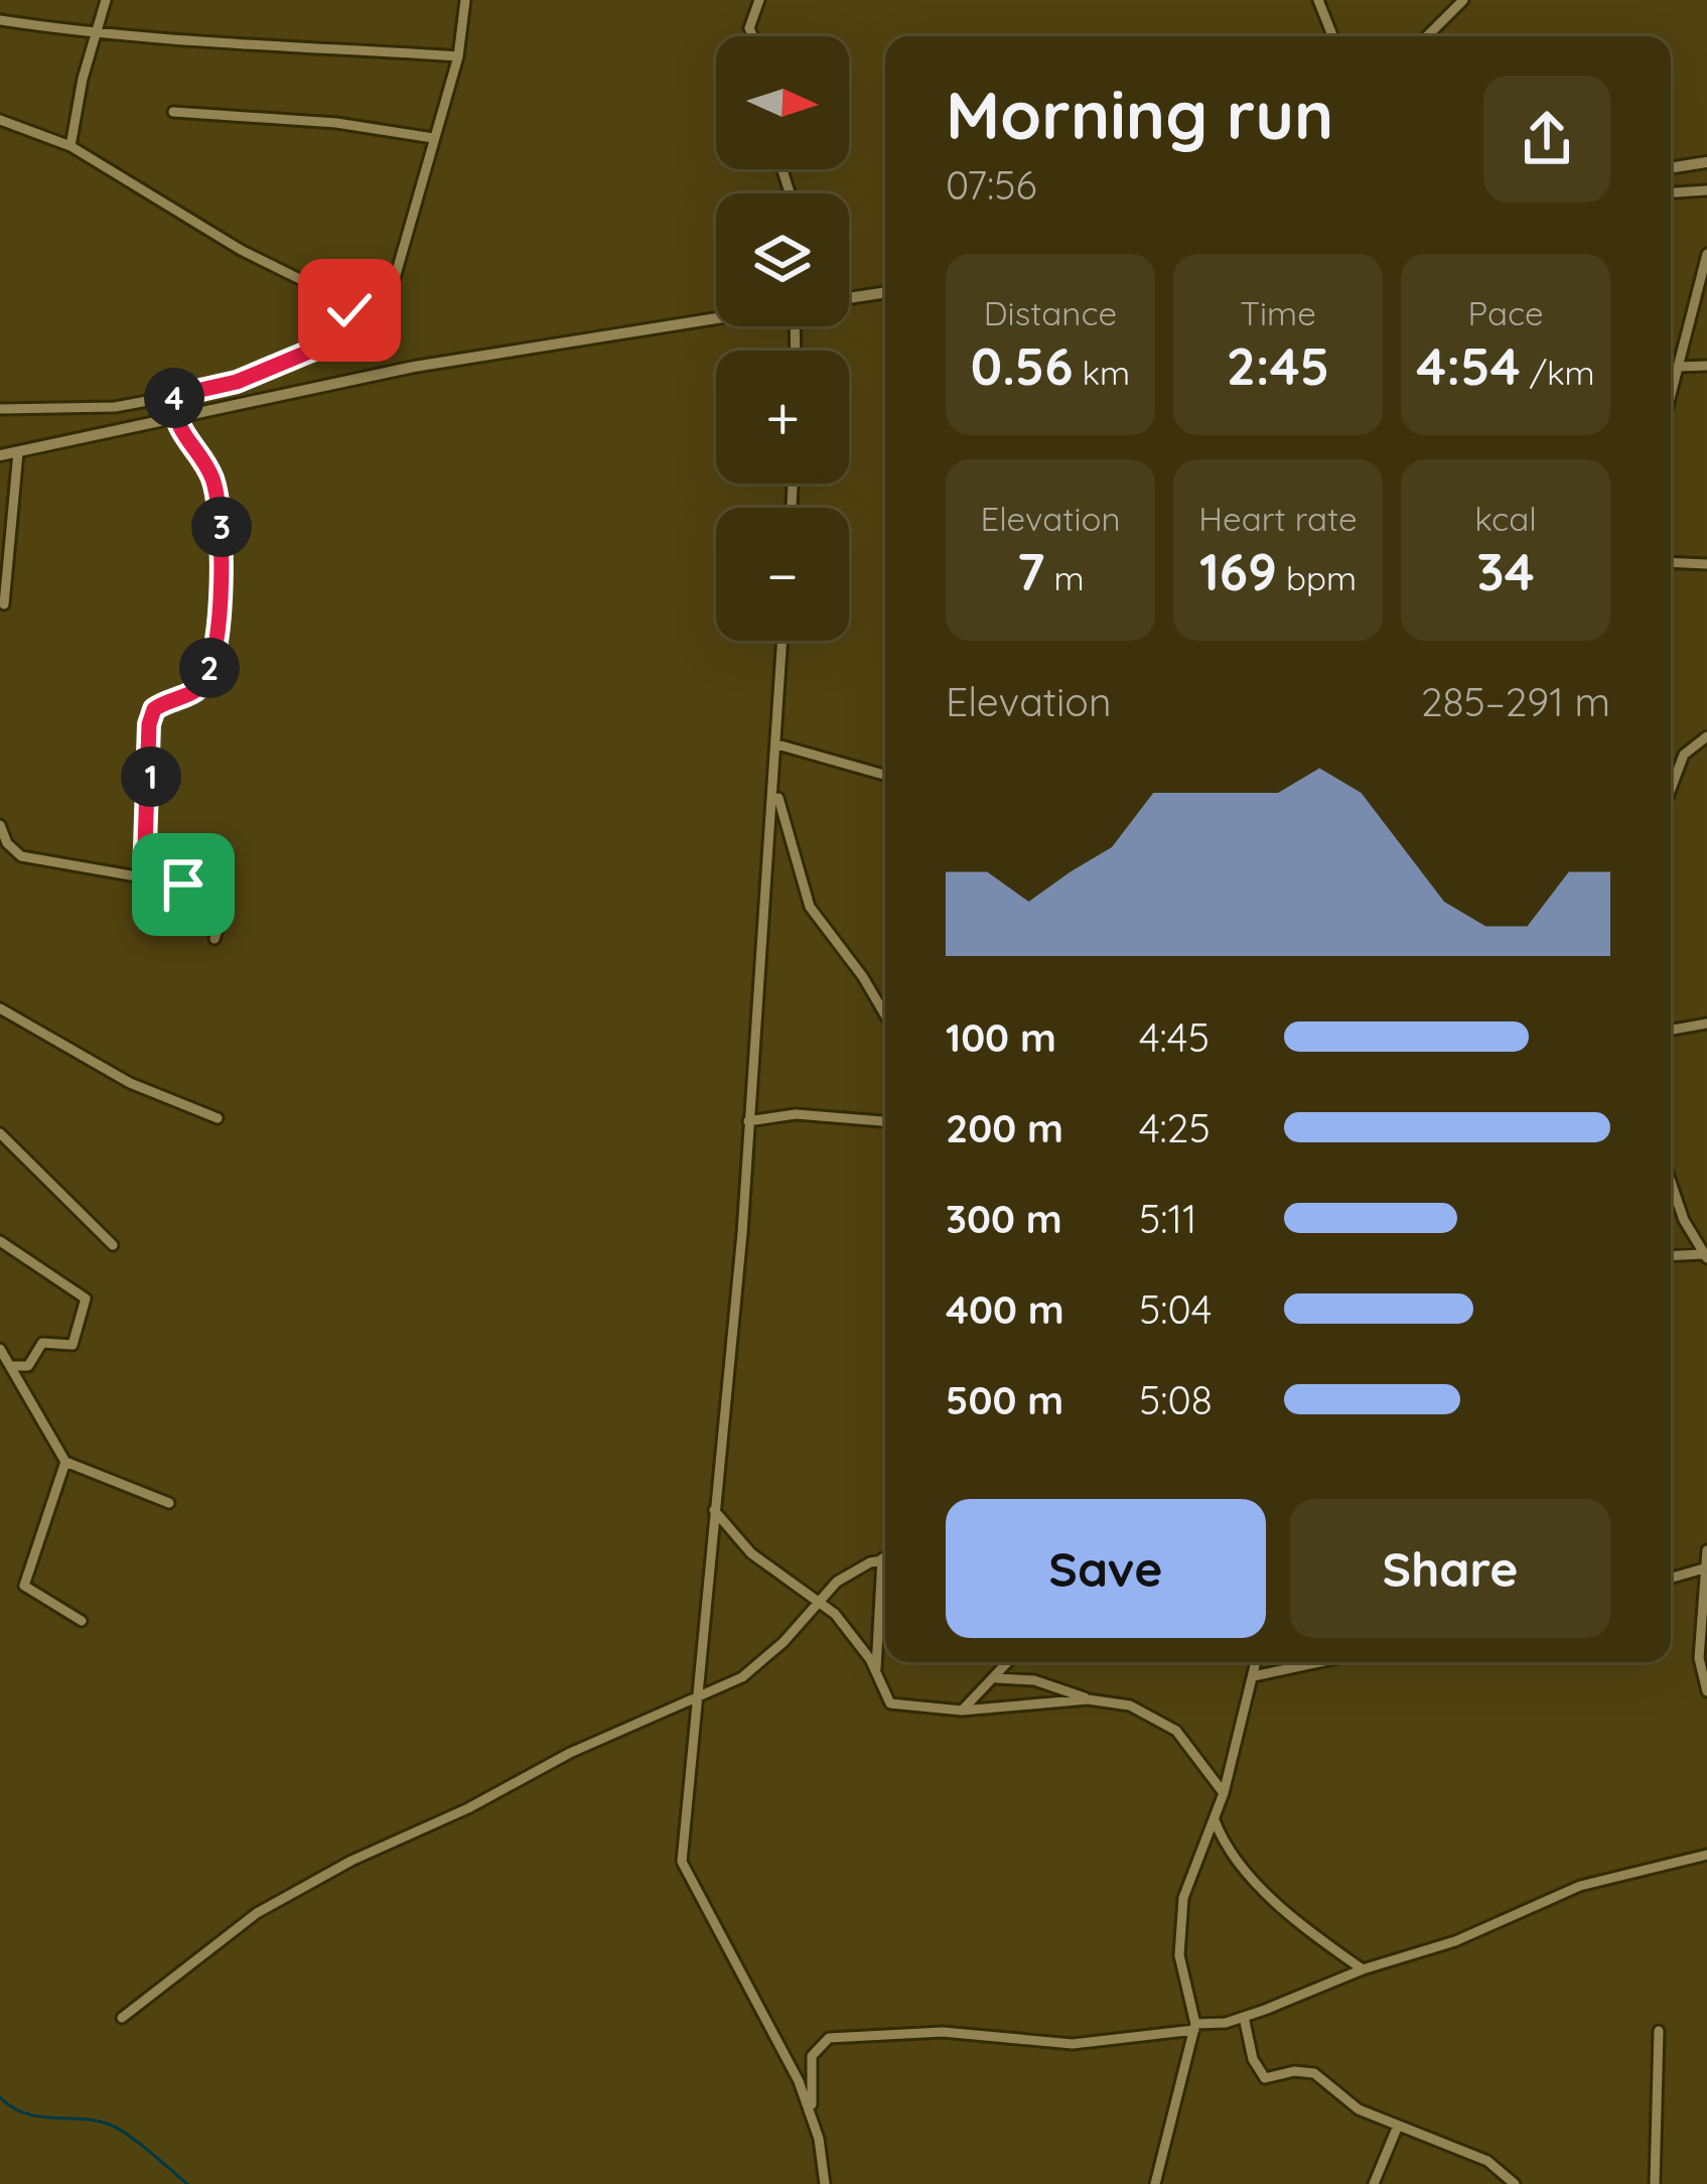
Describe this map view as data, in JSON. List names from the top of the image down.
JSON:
{
  "north": "right",
  "page": {
    "map_buttons": ["+", "−"],
    "heading": ["Morning run", "07:56"],
    "stats": [
      ["Distance", "0.56 km"],
      ["Time", "2:45"],
      ["Pace", "4:54 /km"],
      ["Elevation", "7 m"],
      ["Heart rate", "169 bpm"],
      ["kcal", "34"]
    ],
    "pins": [
      "4",
      "3",
      "2",
      "1"
    ],
    "chart": ["Elevation", "285–291 m"],
    "list": [
      {
        "name": "100 m",
        "note": "4:45"
      },
      {
        "name": "200 m",
        "note": "4:25"
      },
      {
        "name": "300 m",
        "note": "5:11"
      },
      {
        "name": "400 m",
        "note": "5:04"
      },
      {
        "name": "500 m",
        "note": "5:08"
      }
    ],
    "buttons": ["Save", "Share"]
  }
}
